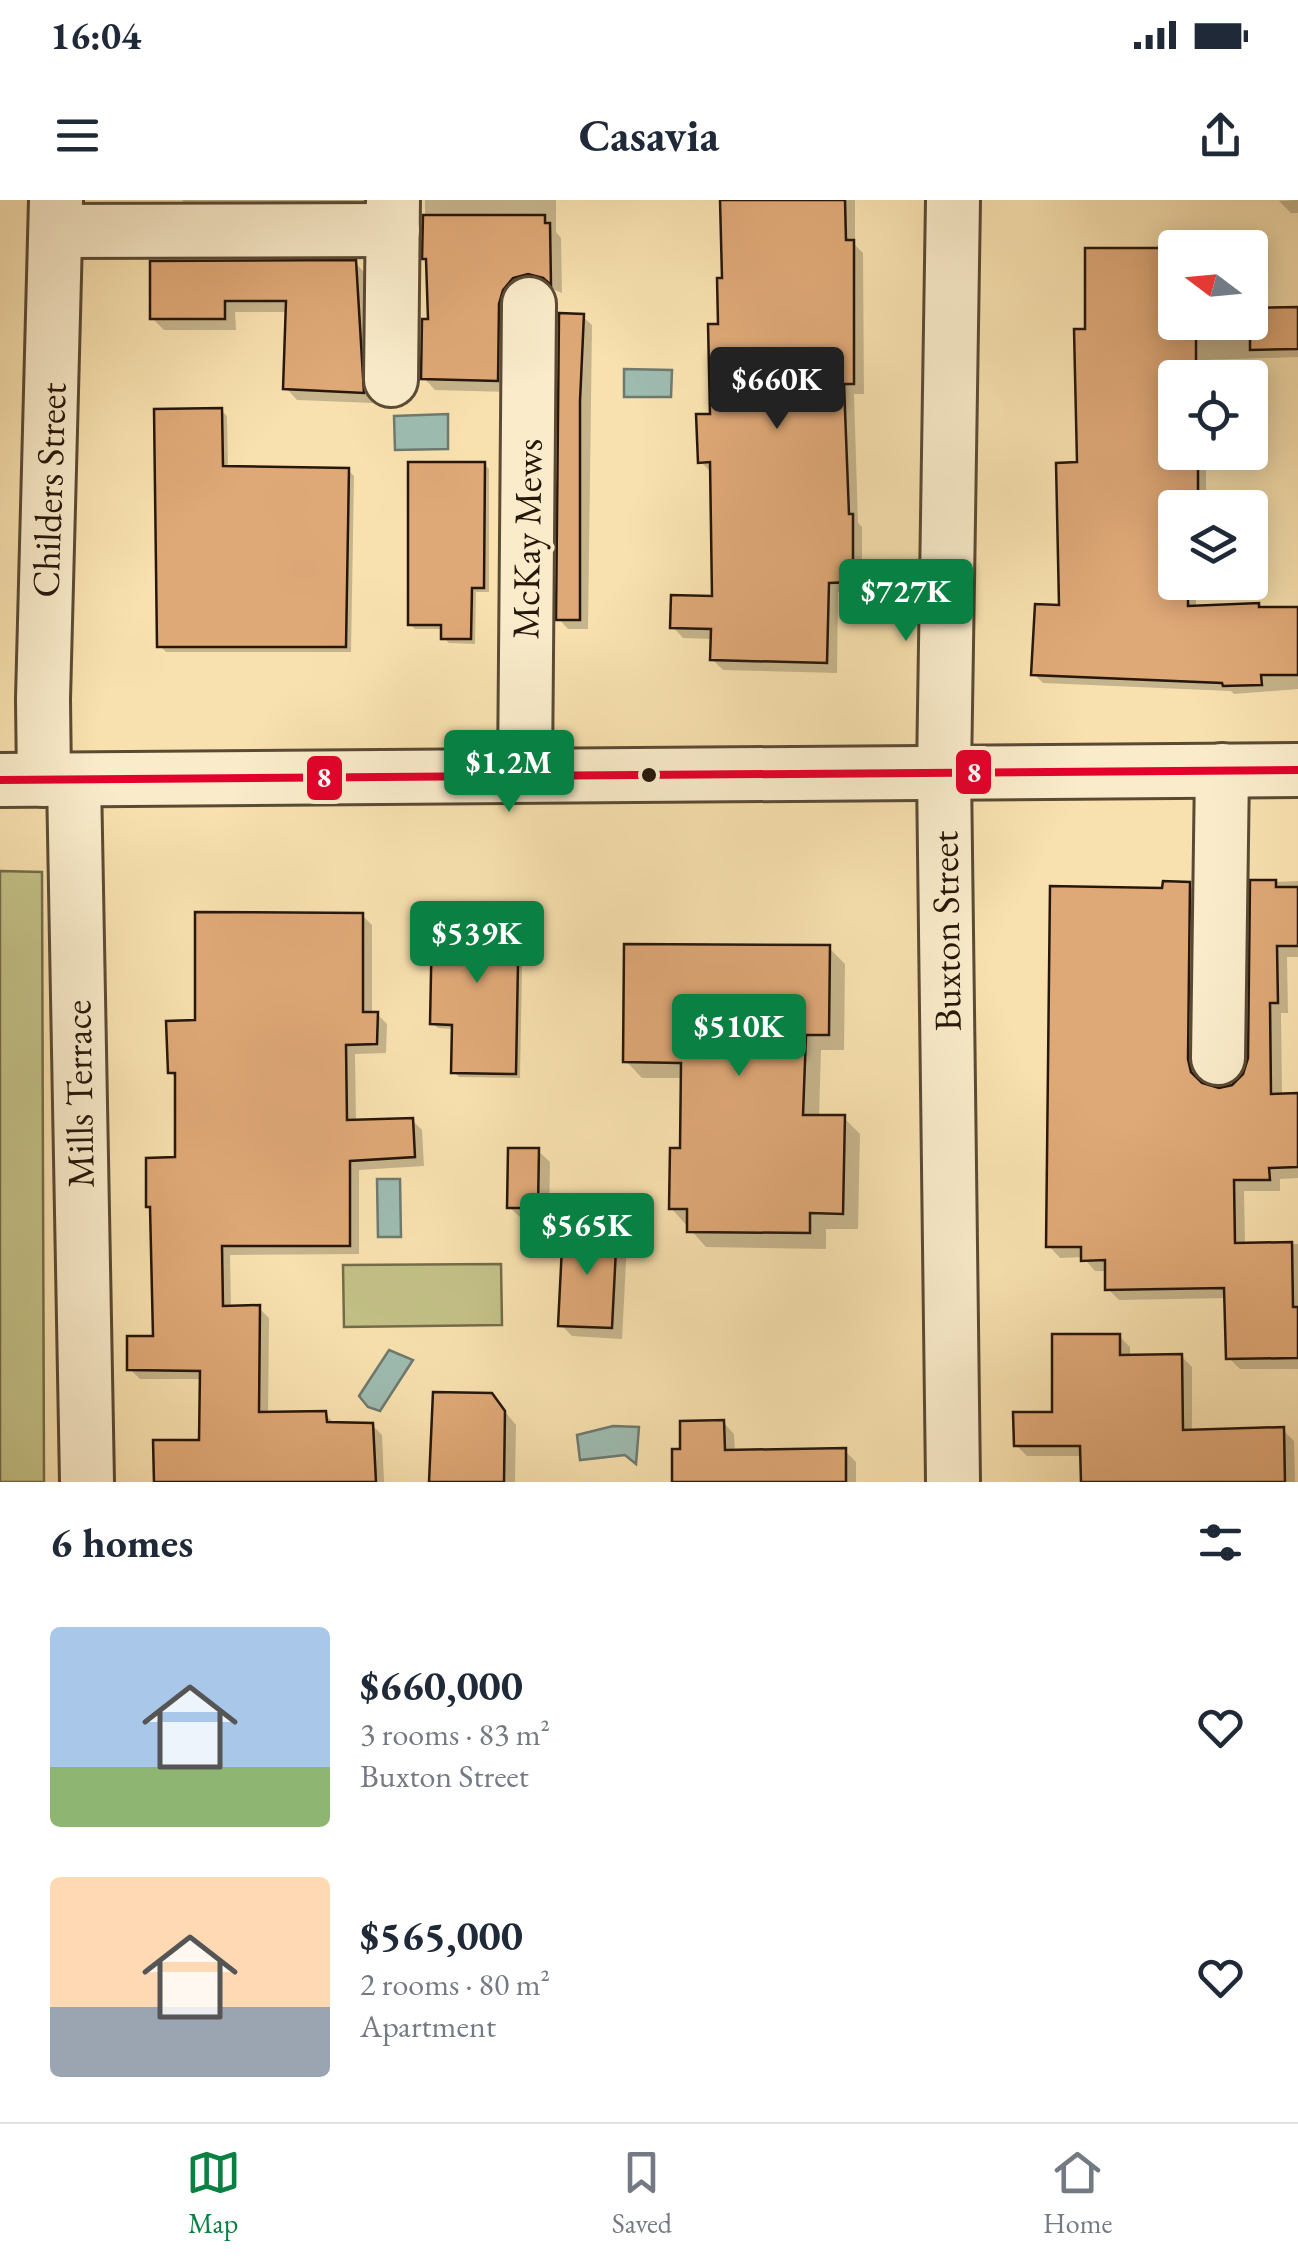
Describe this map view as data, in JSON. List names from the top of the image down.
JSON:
{
  "streets": {
    "street": [
      "Childers Street",
      "McKay Mews",
      "Buxton Street",
      "Mills Terrace"
    ]
  },
  "crossings": [
    ["Childers Street", "Mills Terrace"]
  ],
  "lines": ["transit line 8"],
  "north": "left",
  "page": {
    "status": "16:04",
    "header": "Casavia",
    "price": [
      "$660K",
      "$727K",
      "$1.2M",
      "$539K",
      "$510K",
      "$565K"
    ],
    "heading": "6 homes",
    "list": [
      {
        "name": "$660,000",
        "note": "3 rooms · 83 m² · Buxton Street"
      },
      {
        "name": "$565,000",
        "note": "2 rooms · 80 m² · Apartment"
      }
    ],
    "tabs": ["Map", "Saved", "Home"]
  }
}
